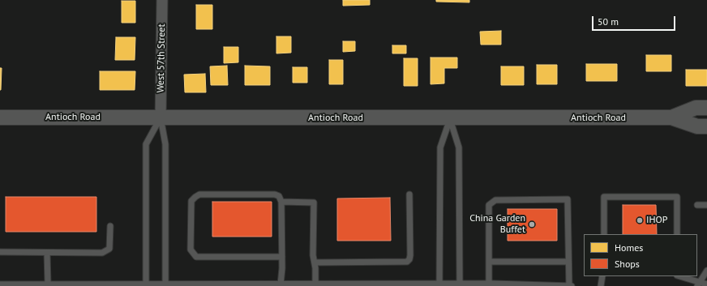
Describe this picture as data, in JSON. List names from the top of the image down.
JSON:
{
  "streets": {
    "main road": ["Antioch Road"],
    "street": ["West 57th Street"]
  },
  "crossings": [
    ["West 57th Street", "Antioch Road"]
  ],
  "places": ["IHOP", "China Garden Buffet"],
  "legend": ["Homes", "Shops"],
  "scale_bar": "50 m"
}
